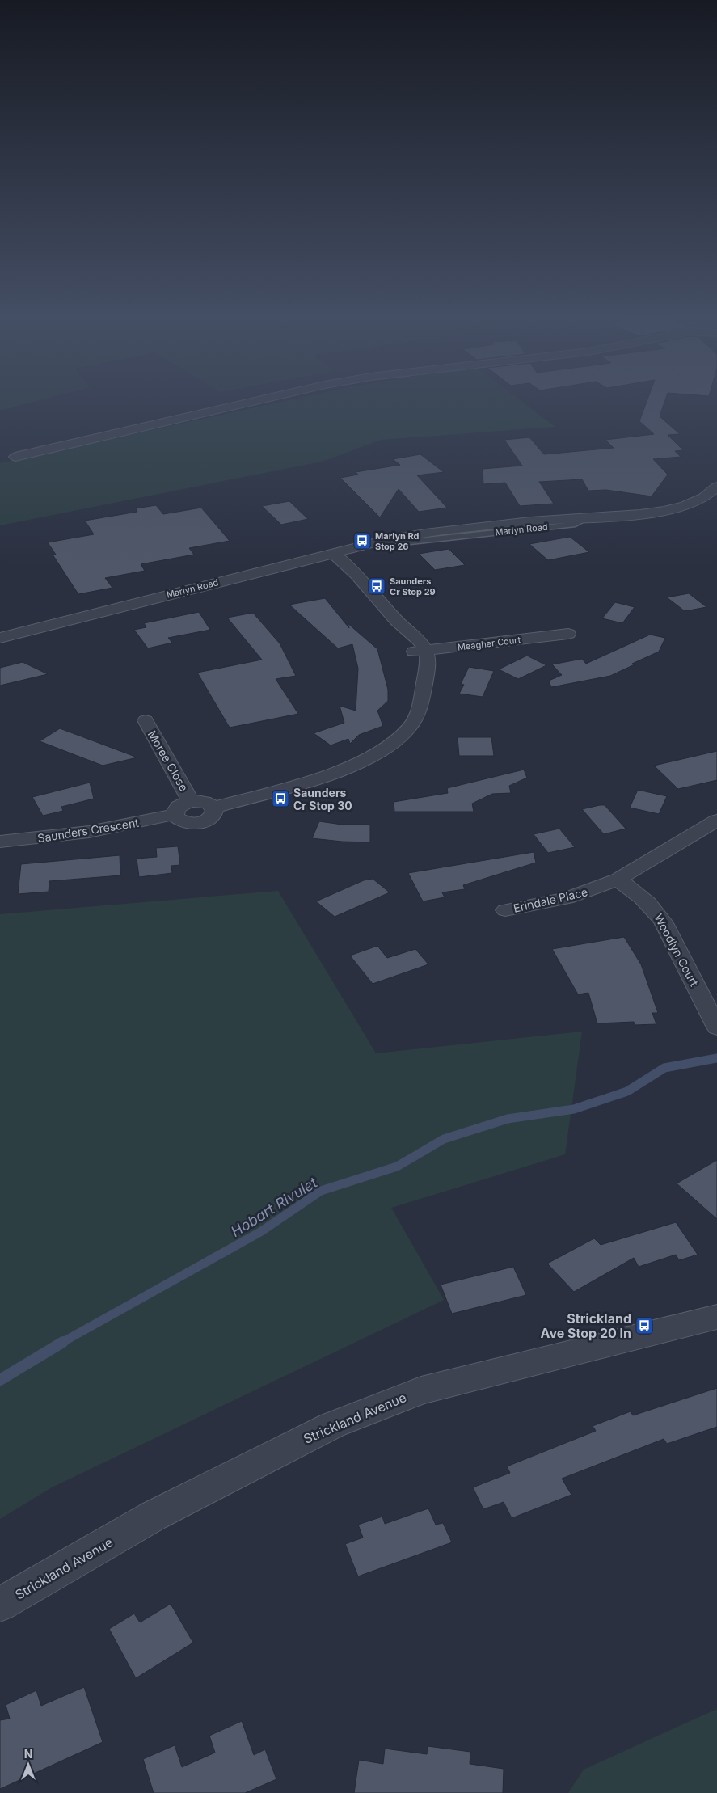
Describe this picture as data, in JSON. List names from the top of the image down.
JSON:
{
  "streets": {
    "street": [
      "Marlyn Road",
      "Meagher Court",
      "Moree Close",
      "Saunders Crescent",
      "Erindale Place",
      "Woodlyn Court",
      "Strickland Avenue"
    ]
  },
  "crossings": [
    ["Erindale Place", "Woodlyn Court"]
  ],
  "water": ["Hobart Rivulet"],
  "places": {
    "bus stop": [
      "Marlyn Rd Stop 26",
      "Saunders Cr Stop 29",
      "Saunders Cr Stop 30",
      "Strickland Ave Stop 20 In"
    ]
  },
  "north": "top"
}
